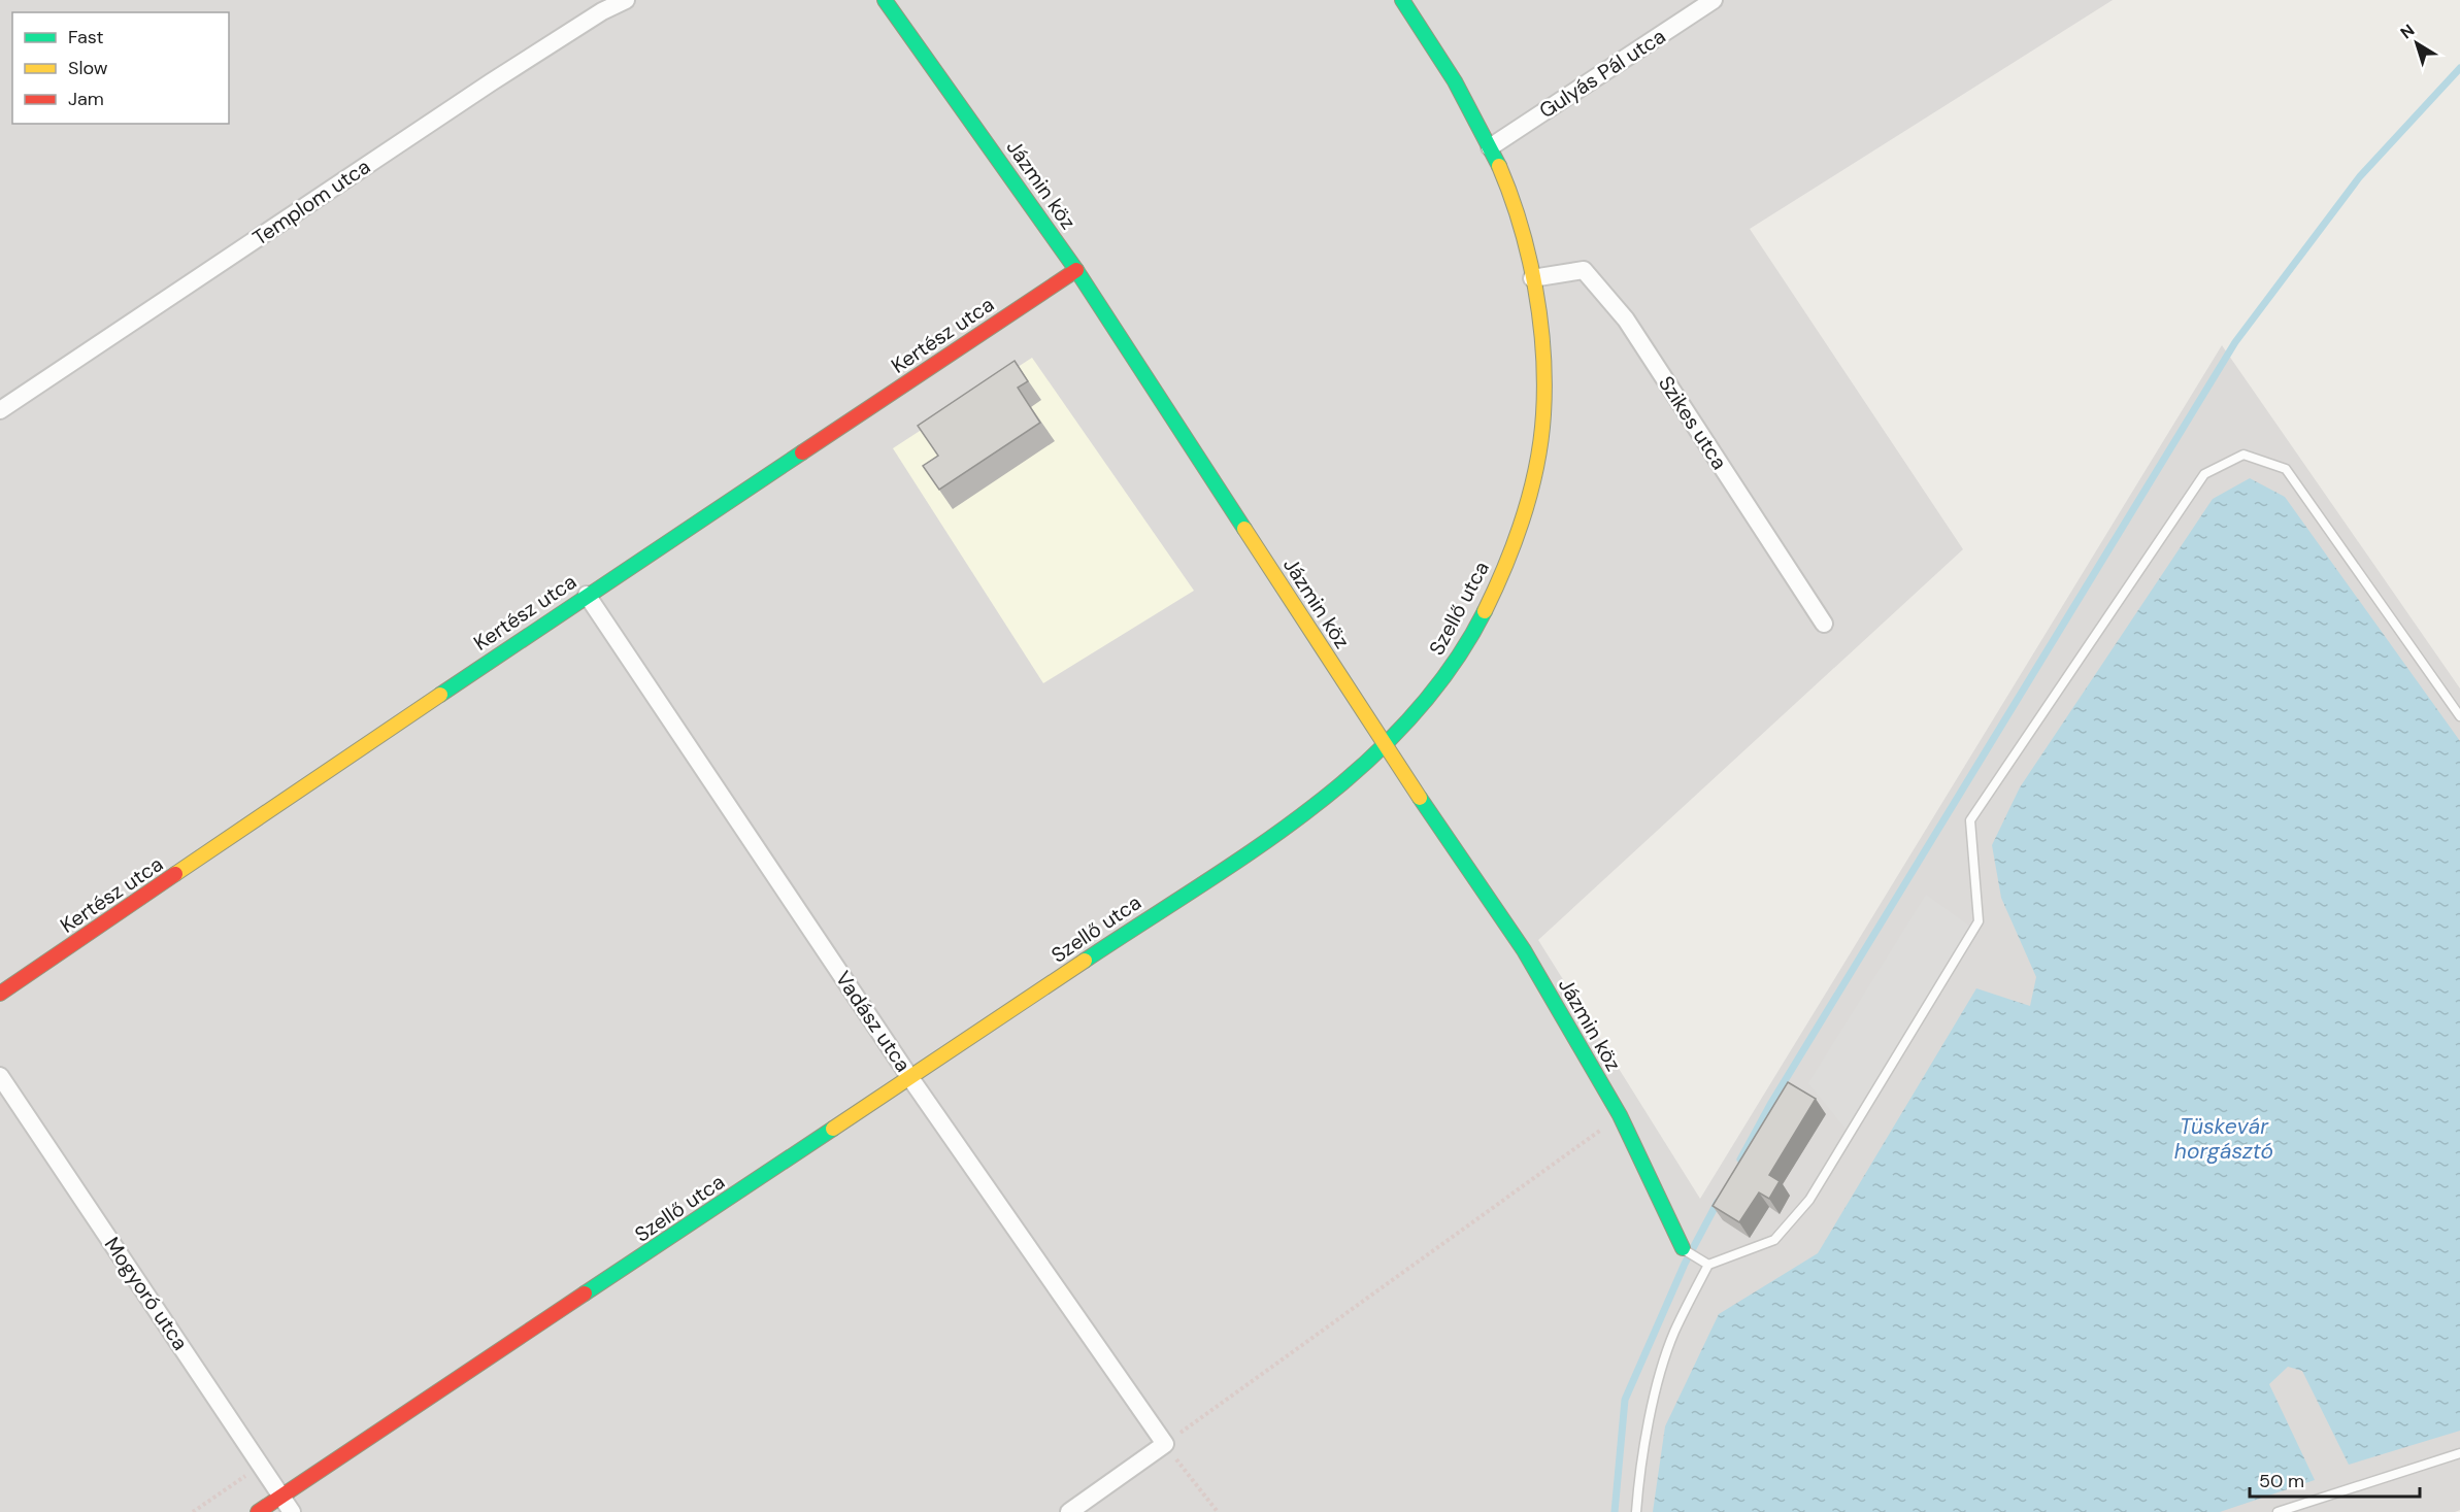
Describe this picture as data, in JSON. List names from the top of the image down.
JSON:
{
  "streets": {
    "street": [
      "Gulyás Pál utca",
      "Jázmin köz",
      "Templom utca",
      "Kertész utca",
      "Szikes utca",
      "Szellő utca",
      "Vadász utca",
      "Mogyoró utca"
    ]
  },
  "crossings": [
    ["Gulyás Pál utca", "Szellő utca"],
    ["Jázmin köz", "Kertész utca"],
    ["Jázmin köz", "Szellő utca"],
    ["Kertész utca", "Vadász utca"],
    ["Szikes utca", "Szellő utca"],
    ["Szellő utca", "Vadász utca"],
    ["Szellő utca", "Mogyoró utca"]
  ],
  "water": ["Tüskevár horgásztó"],
  "legend": ["Fast", "Slow", "Jam"],
  "scale_bar": "50 m",
  "north": "top left"
}
